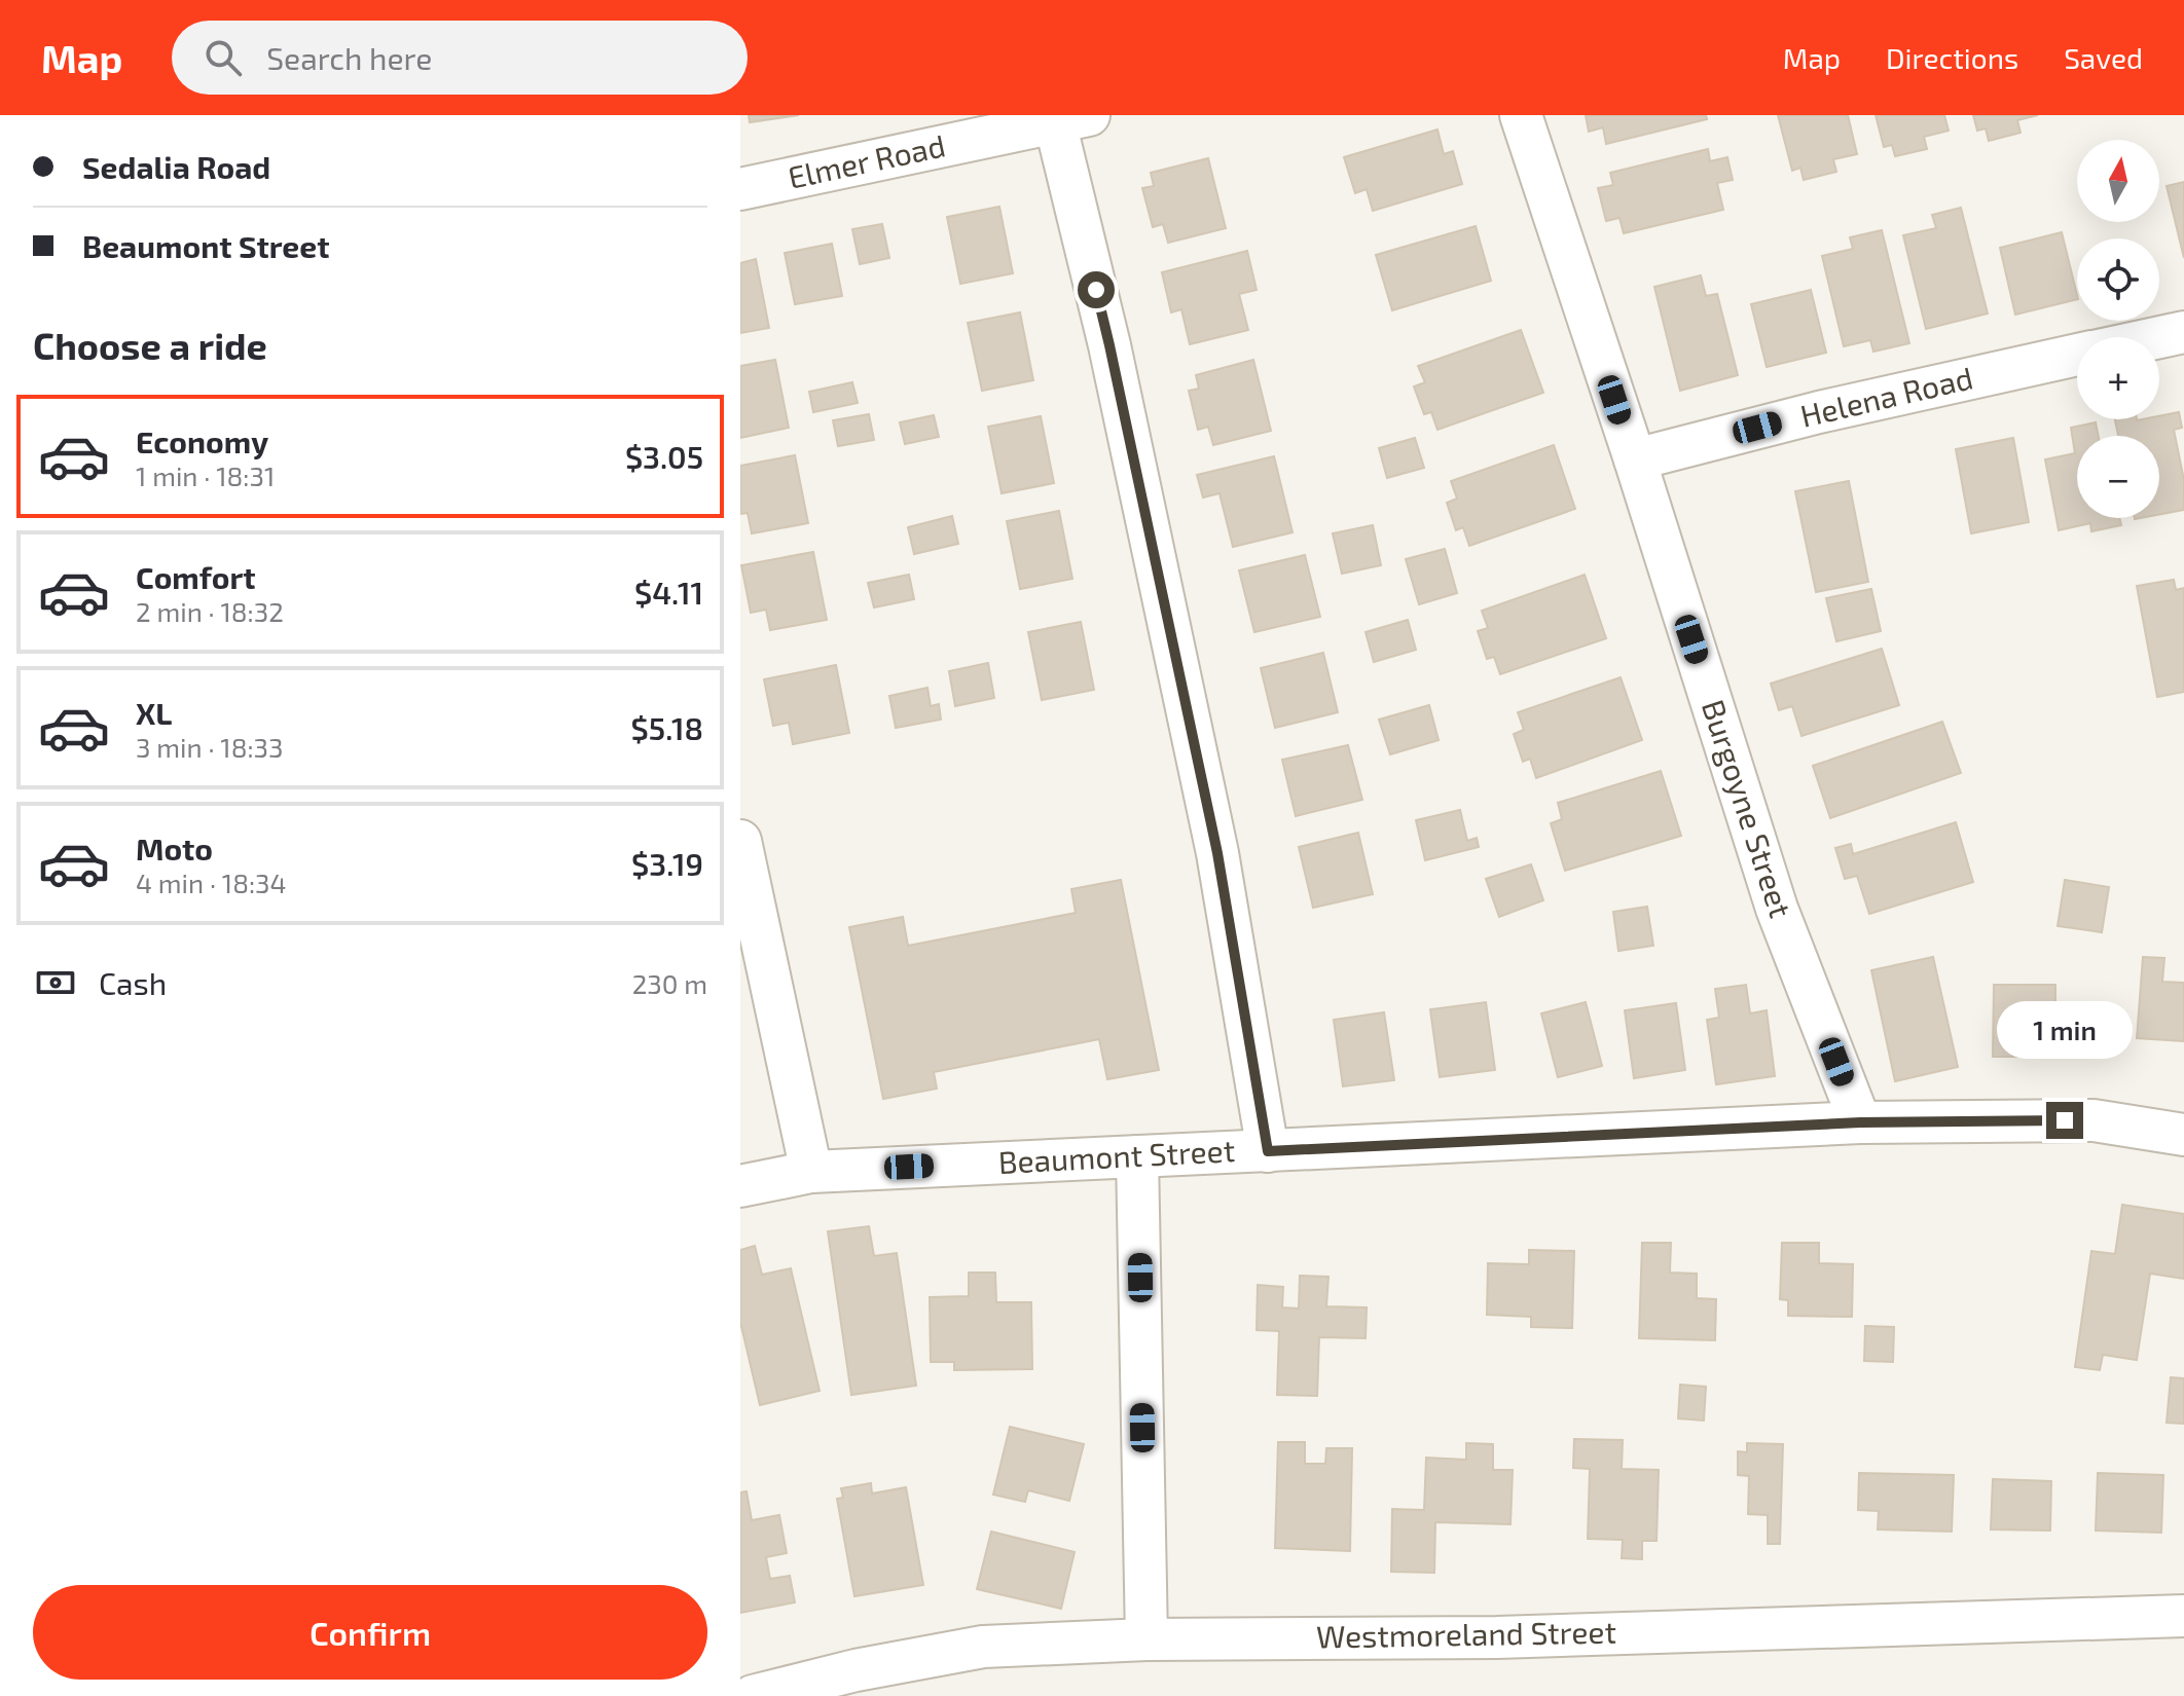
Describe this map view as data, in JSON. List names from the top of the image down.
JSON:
{
  "streets": {
    "street": [
      "Elmer Road",
      "Helena Road",
      "Burgoyne Street",
      "Beaumont Street",
      "Westmoreland Street"
    ]
  },
  "crossings": [
    ["Helena Road", "Burgoyne Street"],
    ["Burgoyne Street", "Beaumont Street"]
  ],
  "north": "top",
  "page": {
    "header": "Map",
    "search": "Search here",
    "nav": ["Map", "Directions", "Saved"],
    "banner": ["Sedalia Road", "Beaumont Street"],
    "map_buttons": ["+", "−"],
    "heading": "Choose a ride",
    "list": [
      {
        "name": "Economy",
        "note": "1 min · 18:31",
        "value": "$3.05"
      },
      {
        "name": "Comfort",
        "note": "2 min · 18:32",
        "value": "$4.11"
      },
      {
        "name": "XL",
        "note": "3 min · 18:33",
        "value": "$5.18"
      },
      {
        "name": "Moto",
        "note": "4 min · 18:34",
        "value": "$3.19"
      }
    ],
    "pay": ["Cash", "230 m"],
    "bubble": "1 min",
    "buttons": "Confirm"
  }
}
